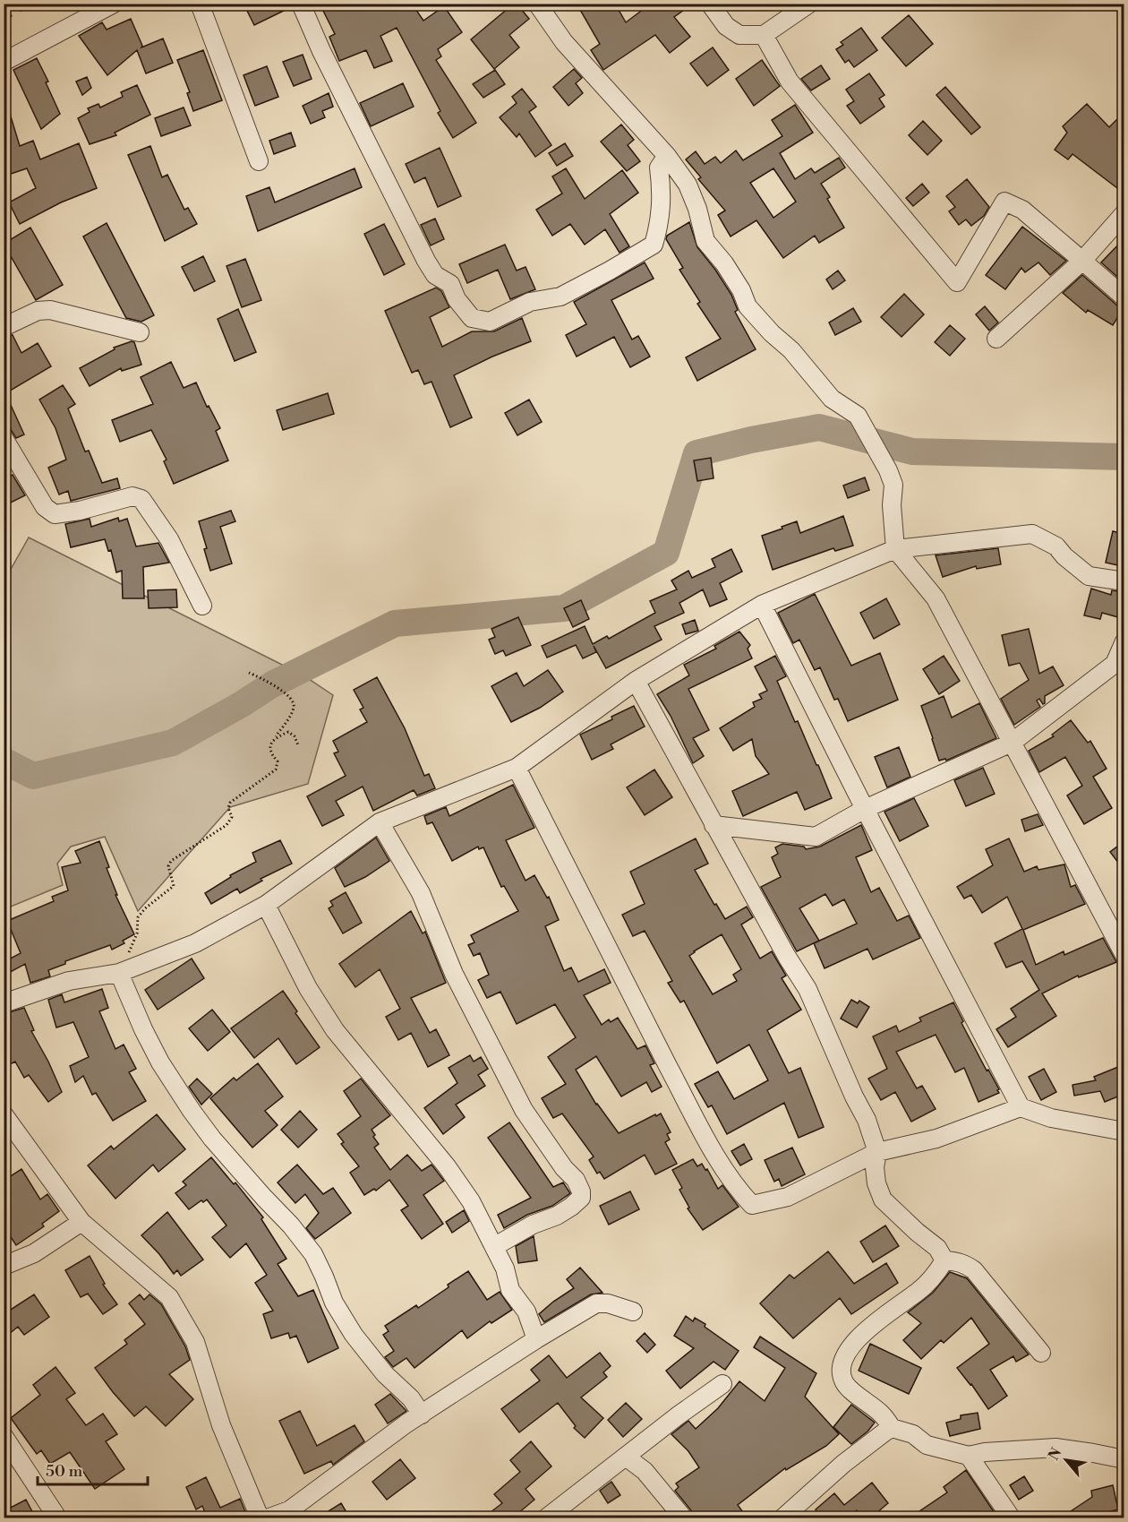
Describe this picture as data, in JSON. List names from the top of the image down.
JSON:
{
  "scale_bar": "50 m",
  "north": "top left"
}
